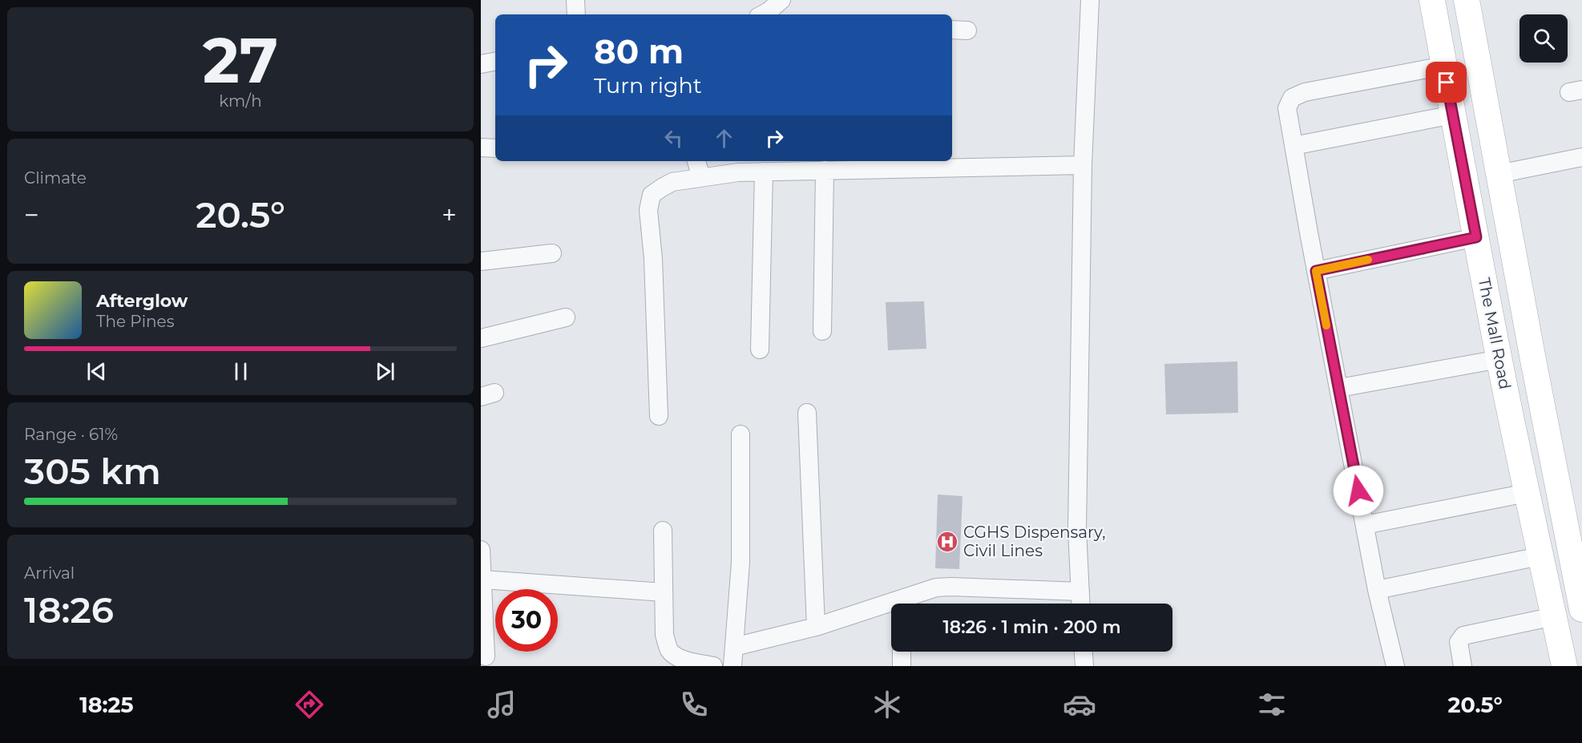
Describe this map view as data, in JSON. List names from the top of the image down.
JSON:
{
  "streets": {
    "main road": ["The Mall Road"]
  },
  "places": {
    "hospital": ["CGHS Dispensary, Civil Lines"]
  },
  "page": {
    "tile": [
      ["27", "km/h"],
      "Climate",
      ["Range · 61%", "305 km"],
      ["Arrival", "18:26"]
    ],
    "turn": ["80 m", "Turn right"],
    "heat": ["−", "20.5°", "+"],
    "song": ["Afterglow", "The Pines"],
    "limit": "30",
    "trip": "18:26 · 1 min · 200 m",
    "tabs": ["18:25", "20.5°"]
  }
}
